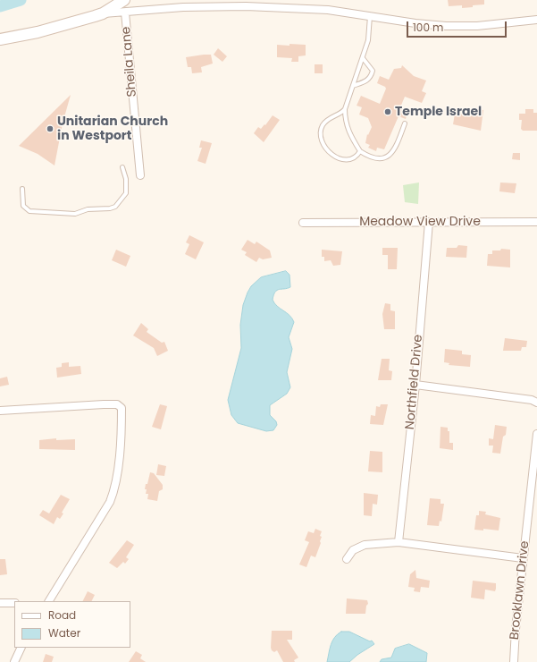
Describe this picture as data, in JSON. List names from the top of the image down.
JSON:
{
  "streets": {
    "street": [
      "Sheila Lane",
      "Meadow View Drive",
      "Northfield Drive",
      "Brooklawn Drive"
    ]
  },
  "crossings": [
    ["Meadow View Drive", "Northfield Drive"]
  ],
  "places": ["Temple Israel", "Unitarian Church in Westport"],
  "legend": ["Road", "Water"],
  "scale_bar": "100 m"
}
